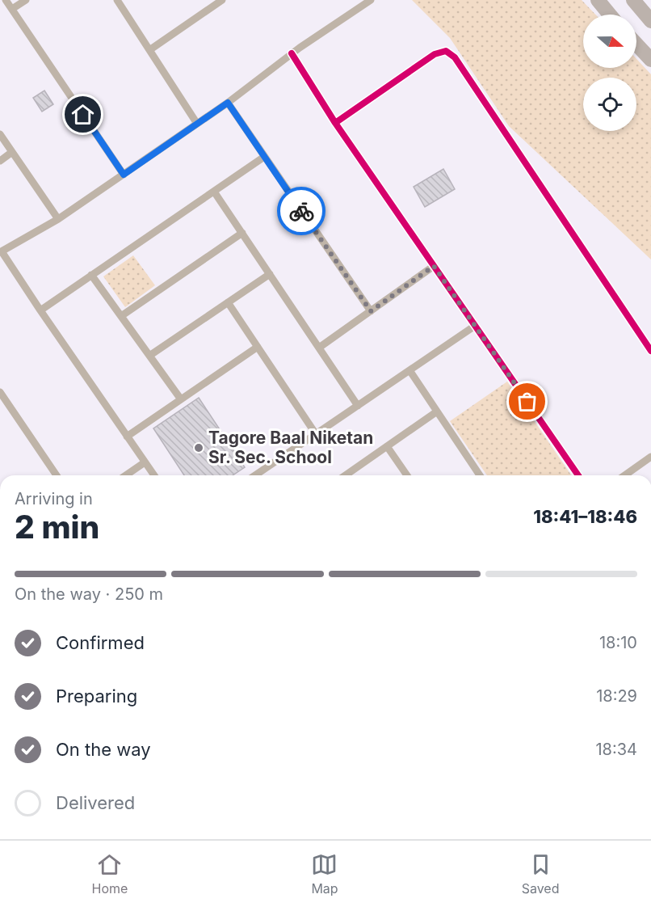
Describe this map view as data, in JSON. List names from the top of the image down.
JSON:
{
  "places": ["Tagore Baal Niketan Sr. Sec. School"],
  "north": "right",
  "page": {
    "heading": ["2 min", "Arriving in", "18:41–18:46"],
    "bar": "On the way · 250 m",
    "list": [
      ["Confirmed", "18:10"],
      ["Preparing", "18:29"],
      ["On the way", "18:34"],
      "Delivered"
    ],
    "tabs": ["Home", "Map", "Saved"]
  }
}
